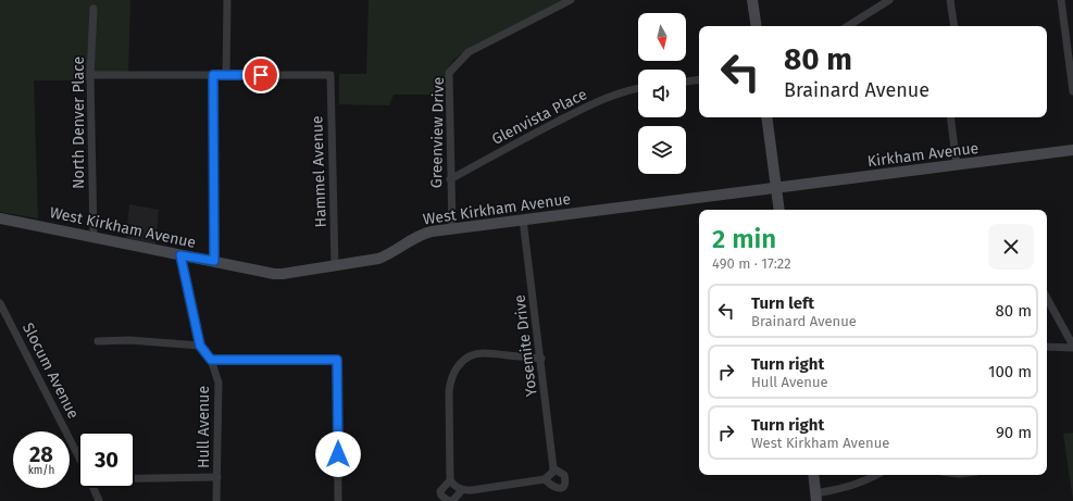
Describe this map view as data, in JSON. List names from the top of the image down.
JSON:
{
  "streets": {
    "street": [
      "Glenvista Place",
      "North Denver Place",
      "Greenview Drive",
      "Kirkham Avenue",
      "Hammel Avenue",
      "West Kirkham Avenue",
      "Yosemite Drive",
      "Slocum Avenue",
      "Hull Avenue"
    ]
  },
  "crossings": [
    ["Glenvista Place", "Greenview Drive"],
    ["North Denver Place", "West Kirkham Avenue"],
    ["Greenview Drive", "West Kirkham Avenue"],
    ["Kirkham Avenue", "West Kirkham Avenue"],
    ["Hammel Avenue", "West Kirkham Avenue"],
    ["West Kirkham Avenue", "Yosemite Drive"],
    ["West Kirkham Avenue", "Hull Avenue"]
  ],
  "north": "bottom",
  "page": {
    "turn": ["80 m", "Brainard Avenue"],
    "heading": ["2 min", "490 m · 17:22"],
    "list": [
      {
        "name": "Turn left",
        "note": "Brainard Avenue",
        "value": "80 m"
      },
      {
        "name": "Turn right",
        "note": "Hull Avenue",
        "value": "100 m"
      },
      {
        "name": "Turn right",
        "note": "West Kirkham Avenue",
        "value": "90 m"
      }
    ],
    "speed": "28 km/h",
    "limit": "30"
  }
}
